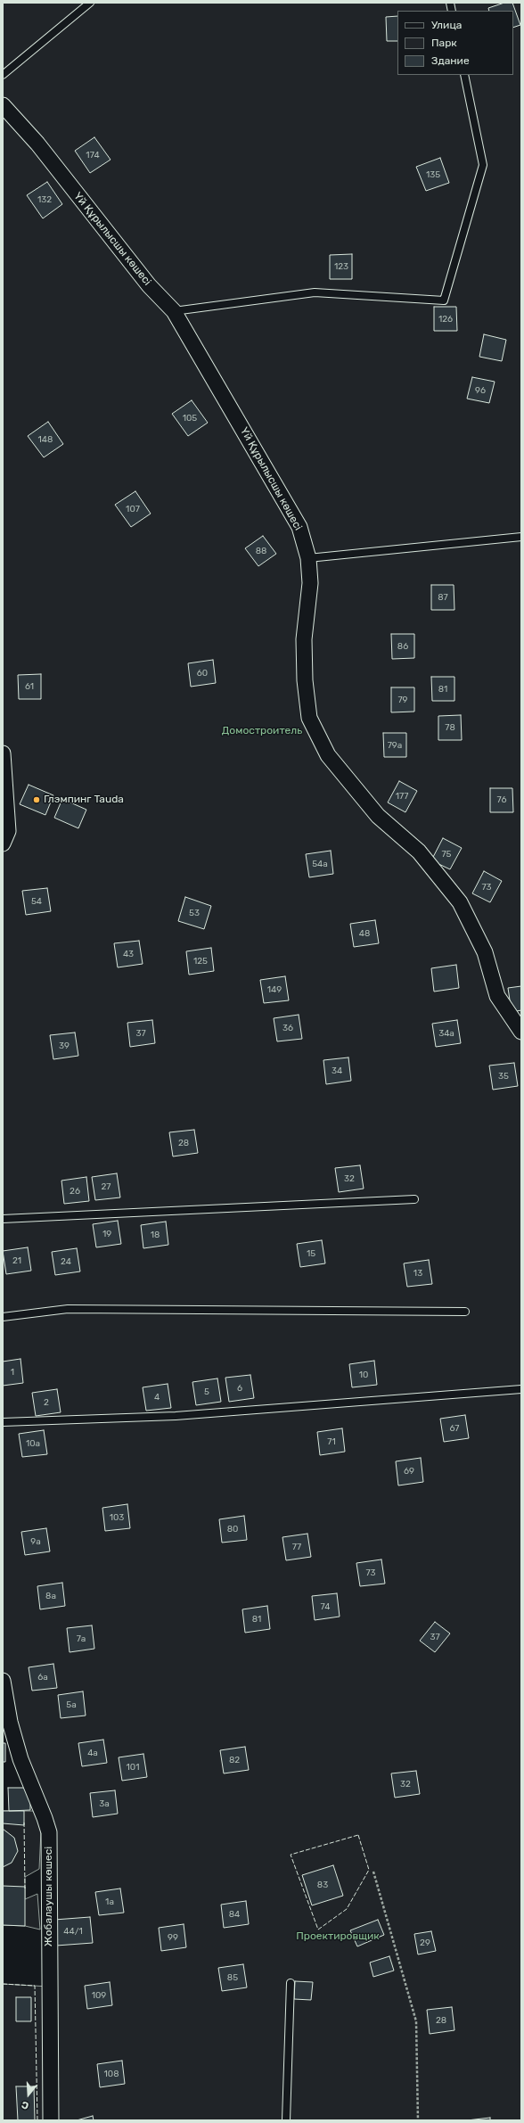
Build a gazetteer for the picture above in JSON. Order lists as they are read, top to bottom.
{
  "streets": {
    "street": ["Үй Құрылысшы көшесі", "Жобалаушы көшесі"]
  },
  "parks": ["Домостроитель", "Проектировщик"],
  "places": ["Глэмпинг Tauda"],
  "house_numbers": [
    "174",
    "135",
    "132",
    "123",
    "126",
    "96",
    "105",
    "148",
    "107",
    "88",
    "87",
    "86",
    "60",
    "61",
    "81",
    "79",
    "78",
    "79а",
    "177",
    "76",
    "75",
    "54а",
    "73",
    "54",
    "53",
    "48",
    "43",
    "125",
    "149",
    "36",
    "37",
    "34а",
    "39",
    "34",
    "35",
    "28",
    "32",
    "27",
    "26",
    "19",
    "18",
    "15",
    "21",
    "24",
    "13",
    "1",
    "10",
    "6",
    "5",
    "4",
    "2",
    "67",
    "71",
    "10а",
    "69",
    "103",
    "80",
    "9а",
    "77",
    "73",
    "8а",
    "74",
    "81",
    "37",
    "7а",
    "6а",
    "5а",
    "4а",
    "82",
    "101",
    "32",
    "3а",
    "83",
    "1а",
    "84",
    "44/1",
    "99",
    "29",
    "85",
    "109",
    "28",
    "108"
  ],
  "legend": ["Улица", "Парк", "Здание"],
  "north": "bottom"
}
